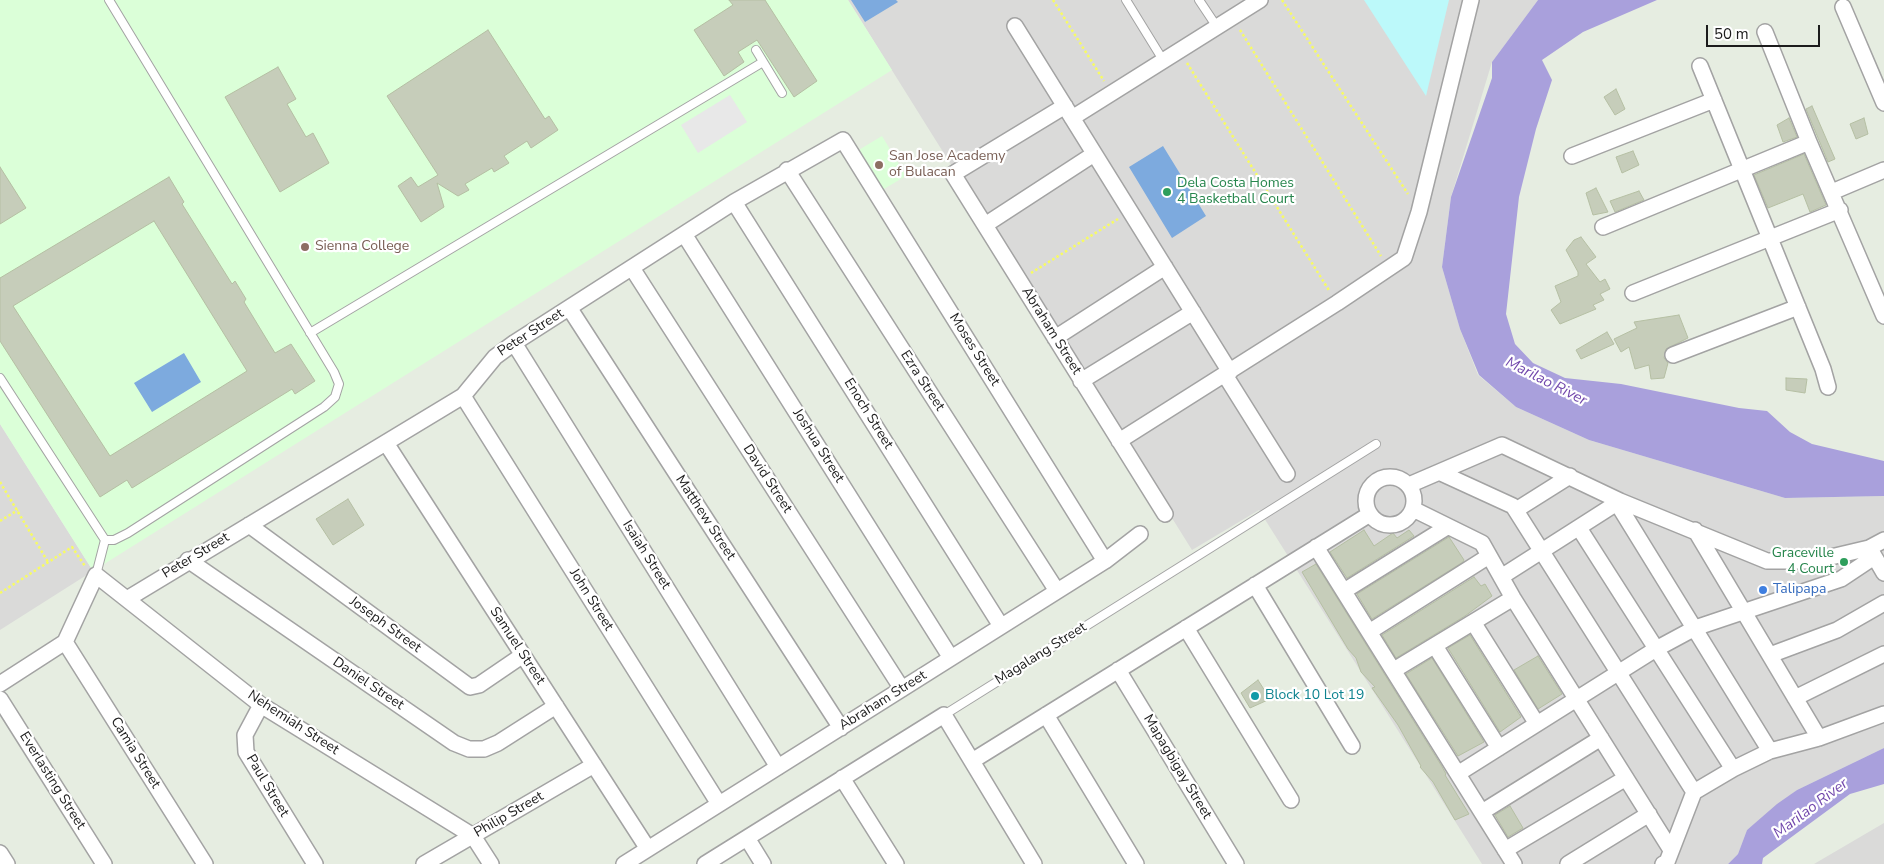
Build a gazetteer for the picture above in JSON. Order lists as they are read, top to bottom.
{
  "streets": {
    "street": [
      "Abraham Street",
      "Peter Street",
      "Moses Street",
      "Ezra Street",
      "Enoch Street",
      "Joshua Street",
      "David Street",
      "Matthew Street",
      "Isaiah Street",
      "John Street",
      "Joseph Street",
      "Samuel Street",
      "Magalang Street",
      "Daniel Street",
      "Nehemiah Street",
      "Camia Street",
      "Mapagbigay Street",
      "Everlasting Street",
      "Paul Street",
      "Philip Street"
    ]
  },
  "crossings": [
    ["Abraham Street", "Moses Street"],
    ["Abraham Street", "Ezra Street"],
    ["Abraham Street", "Enoch Street"],
    ["Abraham Street", "Joshua Street"],
    ["Abraham Street", "David Street"],
    ["Abraham Street", "Matthew Street"],
    ["Abraham Street", "Isaiah Street"],
    ["Abraham Street", "John Street"],
    ["Abraham Street", "Samuel Street"],
    ["Peter Street", "Moses Street"],
    ["Peter Street", "Ezra Street"],
    ["Peter Street", "Enoch Street"],
    ["Peter Street", "Joshua Street"],
    ["Peter Street", "David Street"],
    ["Peter Street", "Matthew Street"],
    ["Peter Street", "Isaiah Street"],
    ["Peter Street", "John Street"],
    ["Peter Street", "Joseph Street"],
    ["Peter Street", "Samuel Street"],
    ["Peter Street", "Daniel Street"],
    ["Peter Street", "Nehemiah Street"],
    ["Joseph Street", "Samuel Street"],
    ["Samuel Street", "Daniel Street"],
    ["Samuel Street", "Philip Street"],
    ["Nehemiah Street", "Paul Street"],
    ["Nehemiah Street", "Philip Street"]
  ],
  "water": ["Marilao River"],
  "places": [
    "San Jose Academy of Bulacan",
    "Dela Costa Homes 4 Basketball Court",
    "Sienna College",
    "Graceville 4 Court",
    "Talipapa",
    "Block 10 Lot 19"
  ],
  "scale_bar": "50 m"
}
